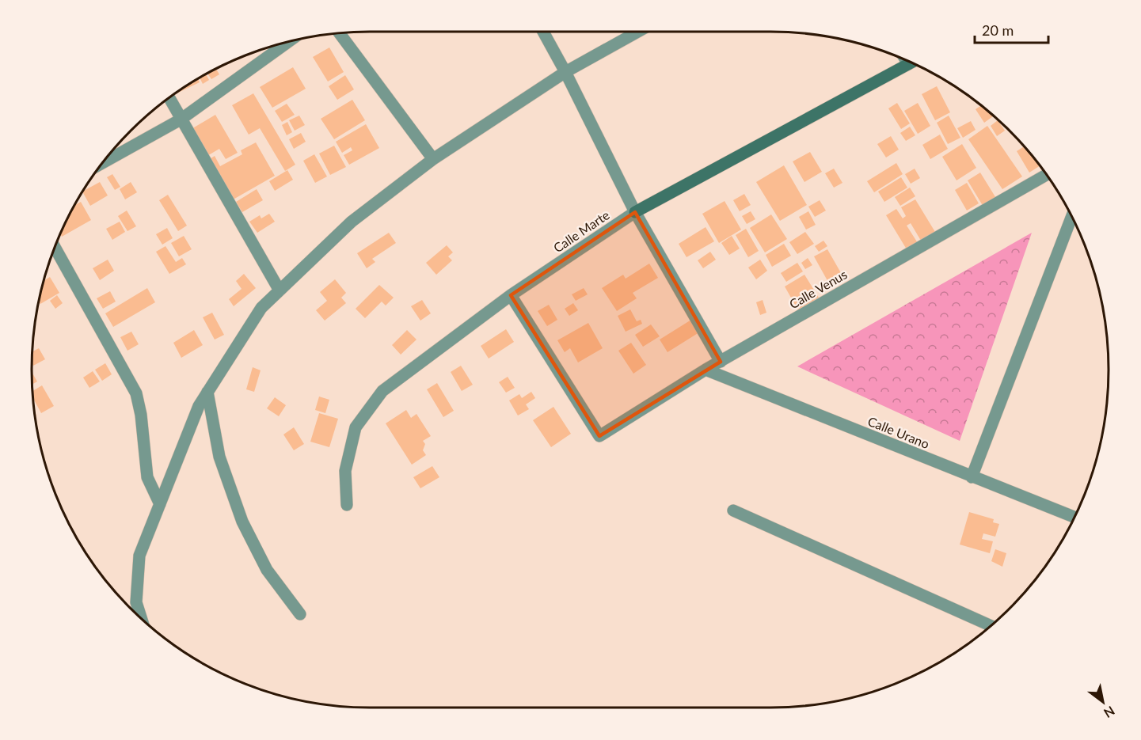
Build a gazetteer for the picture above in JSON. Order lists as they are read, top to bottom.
{
  "streets": {
    "street": ["Calle Marte", "Calle Venus", "Calle Urano"]
  },
  "crossings": [
    ["Calle Marte", "Calle Venus"],
    ["Calle Venus", "Calle Urano"]
  ],
  "scale_bar": "20 m",
  "north": "bottom right"
}
